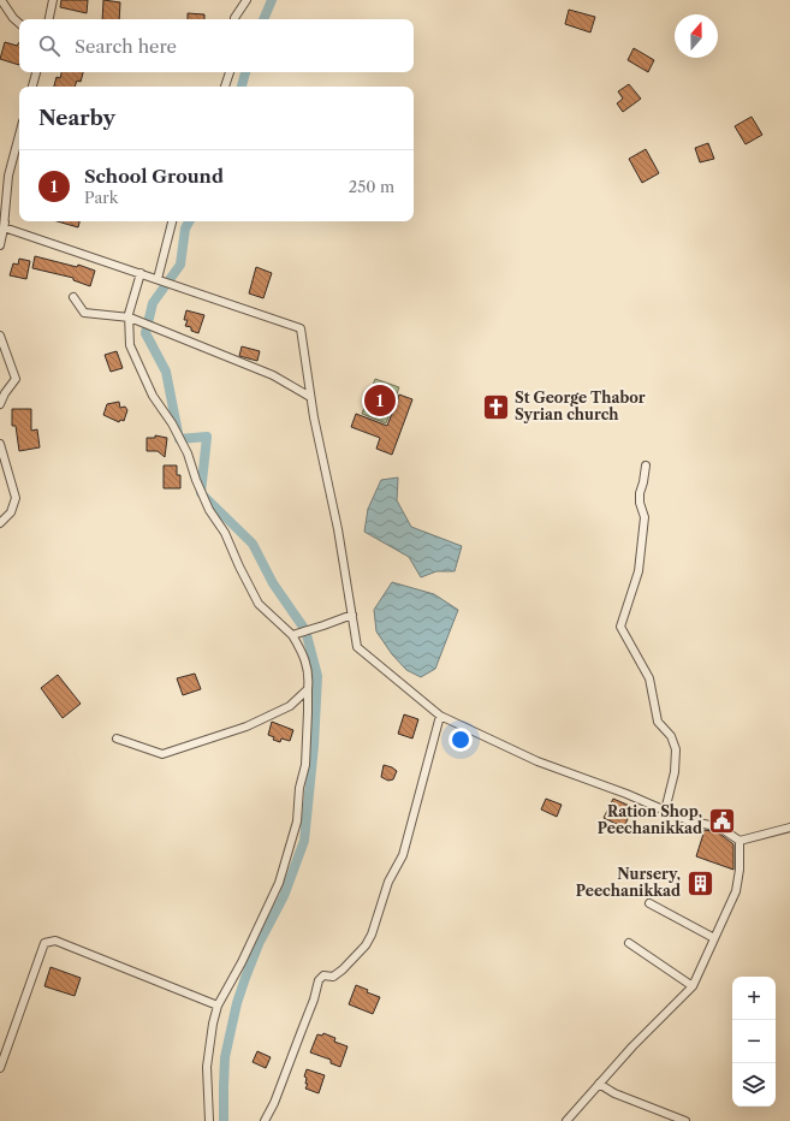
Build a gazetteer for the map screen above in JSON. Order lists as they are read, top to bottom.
{
  "places": {
    "church": ["St George Thabor Syrian church"],
    "public building": ["Ration Shop, Peechanikkad"],
    "building": ["Nursery, Peechanikkad"]
  },
  "north": "top",
  "page": {
    "search": "Search here",
    "heading": "Nearby",
    "list": [
      {
        "mark": "1",
        "name": "School Ground",
        "note": "Park",
        "value": "250 m"
      }
    ],
    "pins": "1",
    "map_buttons": ["+", "−"]
  }
}
